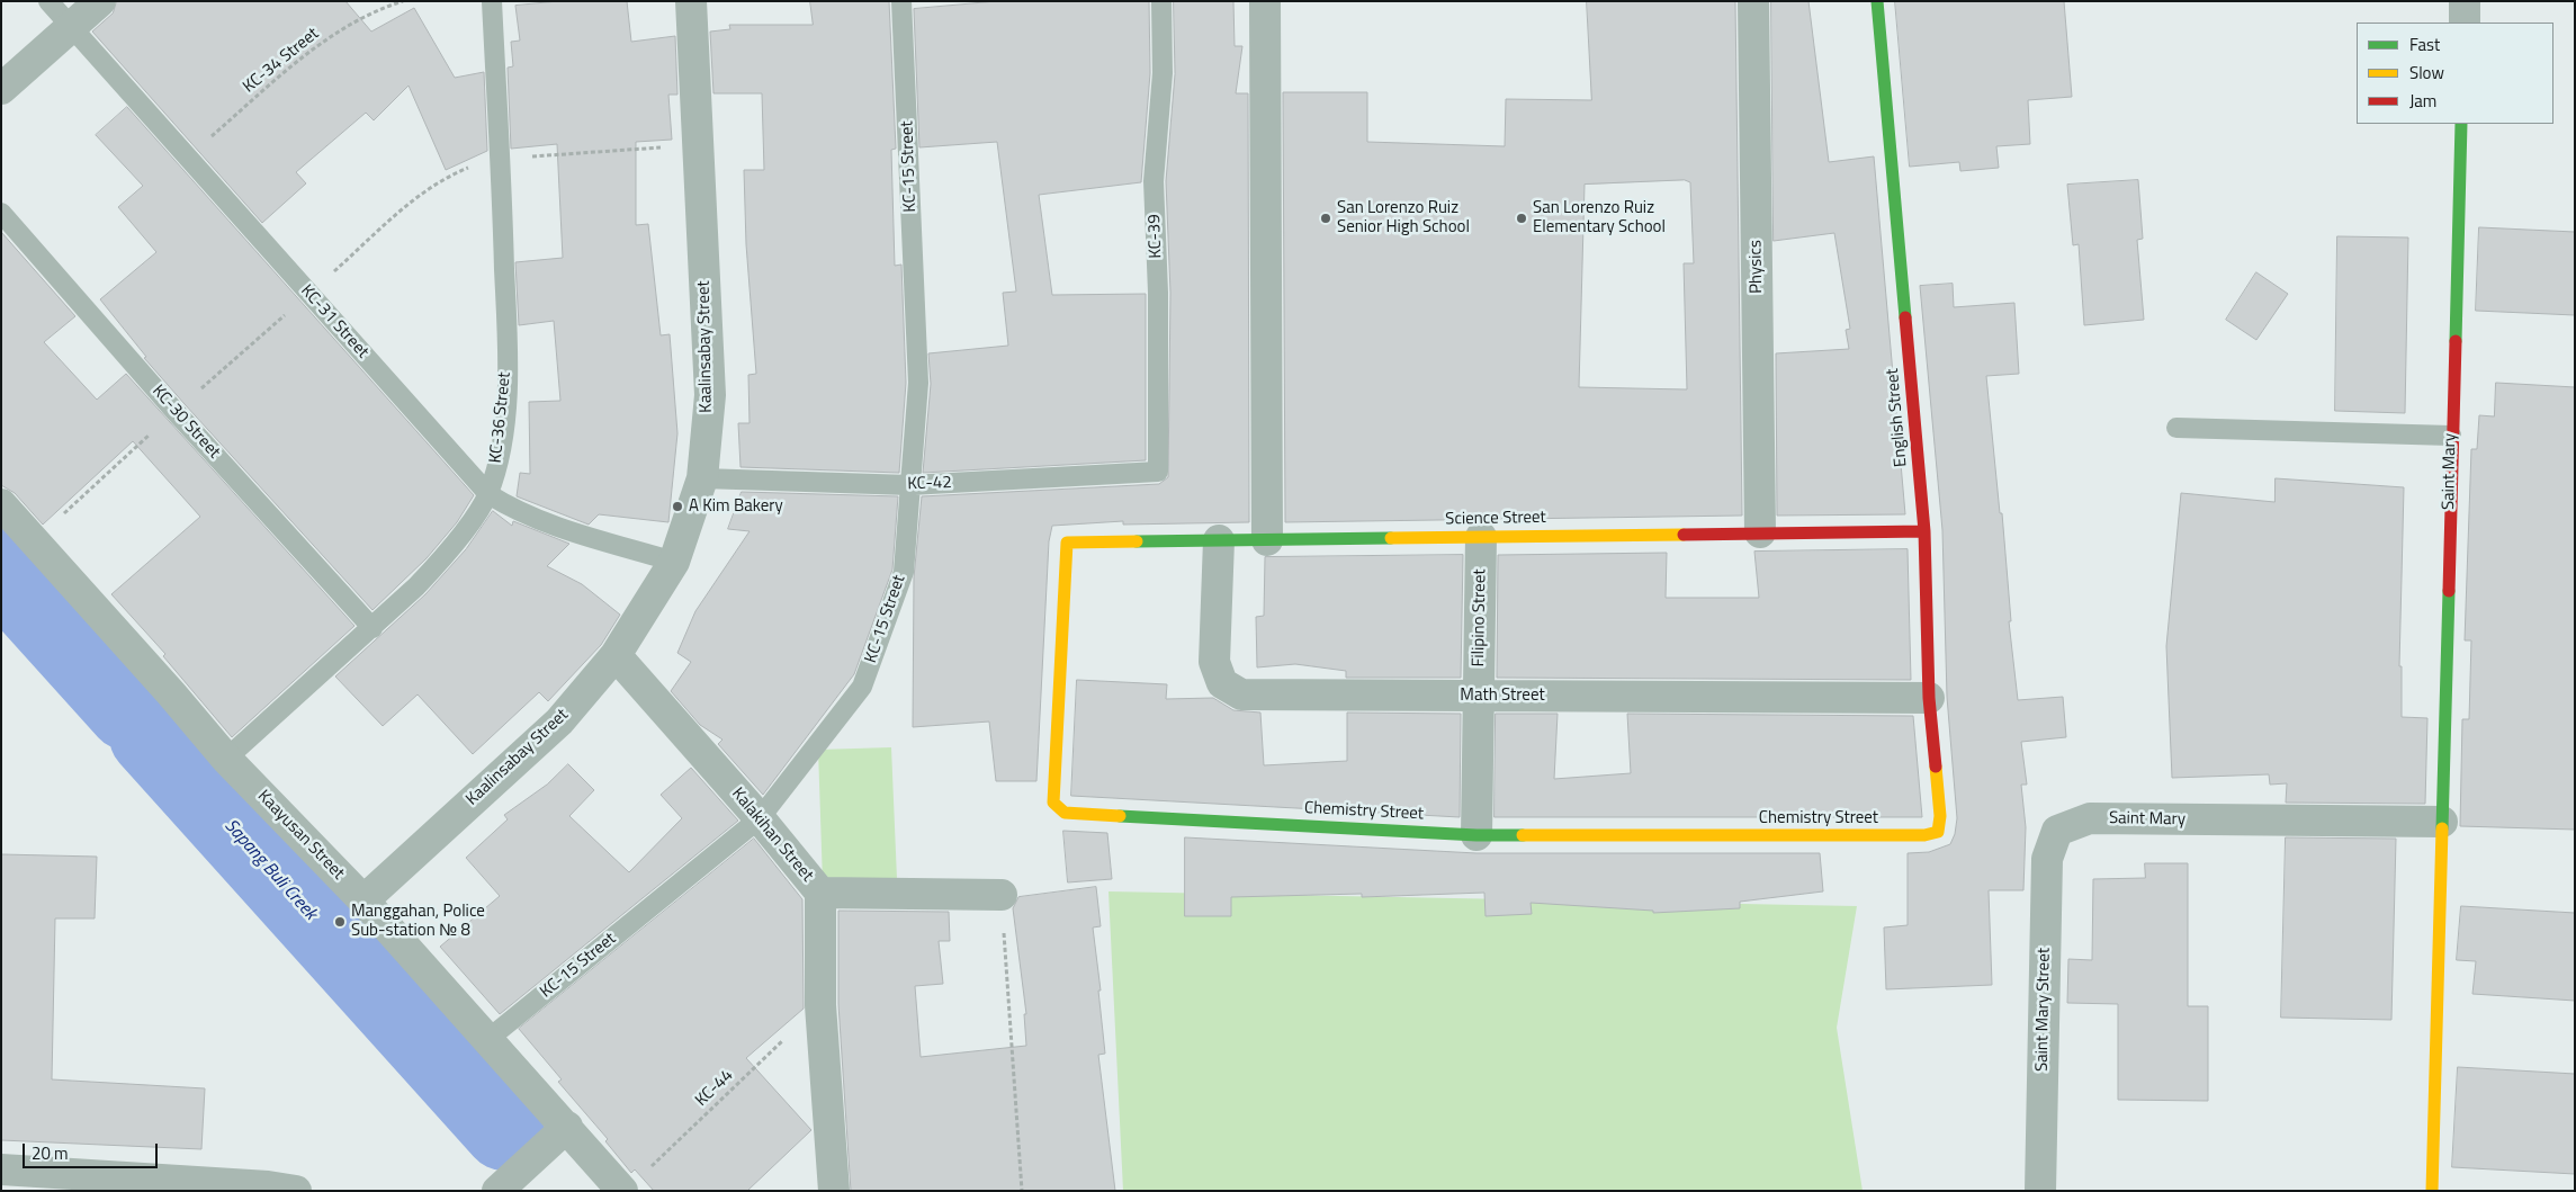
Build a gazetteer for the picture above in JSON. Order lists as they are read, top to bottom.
{
  "streets": {
    "street": [
      "Physics",
      "Kaalinsabay Street",
      "English Street",
      "Saint Mary",
      "Science Street",
      "Filipino Street",
      "Math Street",
      "Chemistry Street",
      "Kaayusan Street",
      "Kalakihan Street",
      "Saint Mary Street"
    ],
    "lane": [
      "KC-15 Street",
      "KC-39",
      "KC-31 Street",
      "KC-36 Street",
      "KC-30 Street",
      "KC-42"
    ],
    "path": ["KC-34 Street", "KC-44"]
  },
  "crossings": [
    ["KC-34 Street", "KC-31 Street"],
    ["KC-15 Street", "KC-42"],
    ["KC-15 Street", "Kaayusan Street"],
    ["KC-15 Street", "Kalakihan Street"],
    ["KC-39", "KC-42"],
    ["Physics", "Science Street"],
    ["KC-31 Street", "Kaalinsabay Street"],
    ["KC-31 Street", "KC-36 Street"],
    ["Kaalinsabay Street", "KC-42"],
    ["Kaalinsabay Street", "Kaayusan Street"],
    ["Kaalinsabay Street", "Kalakihan Street"],
    ["KC-36 Street", "KC-30 Street"],
    ["KC-36 Street", "Kaayusan Street"],
    ["English Street", "Science Street"],
    ["English Street", "Math Street"],
    ["English Street", "Chemistry Street"],
    ["Saint Mary", "Saint Mary Street"],
    ["Science Street", "Filipino Street"],
    ["Science Street", "Math Street"],
    ["Science Street", "Chemistry Street"],
    ["Filipino Street", "Math Street"],
    ["Filipino Street", "Chemistry Street"],
    ["Kalakihan Street", "KC-44"]
  ],
  "water": ["Sapang Buli Creek"],
  "places": [
    "San Lorenzo Ruiz Senior High School",
    "San Lorenzo Ruiz Elementary School",
    "A Kim Bakery",
    "Manggahan, Police Sub-station № 8"
  ],
  "legend": ["Fast", "Slow", "Jam"],
  "scale_bar": "20 m"
}
